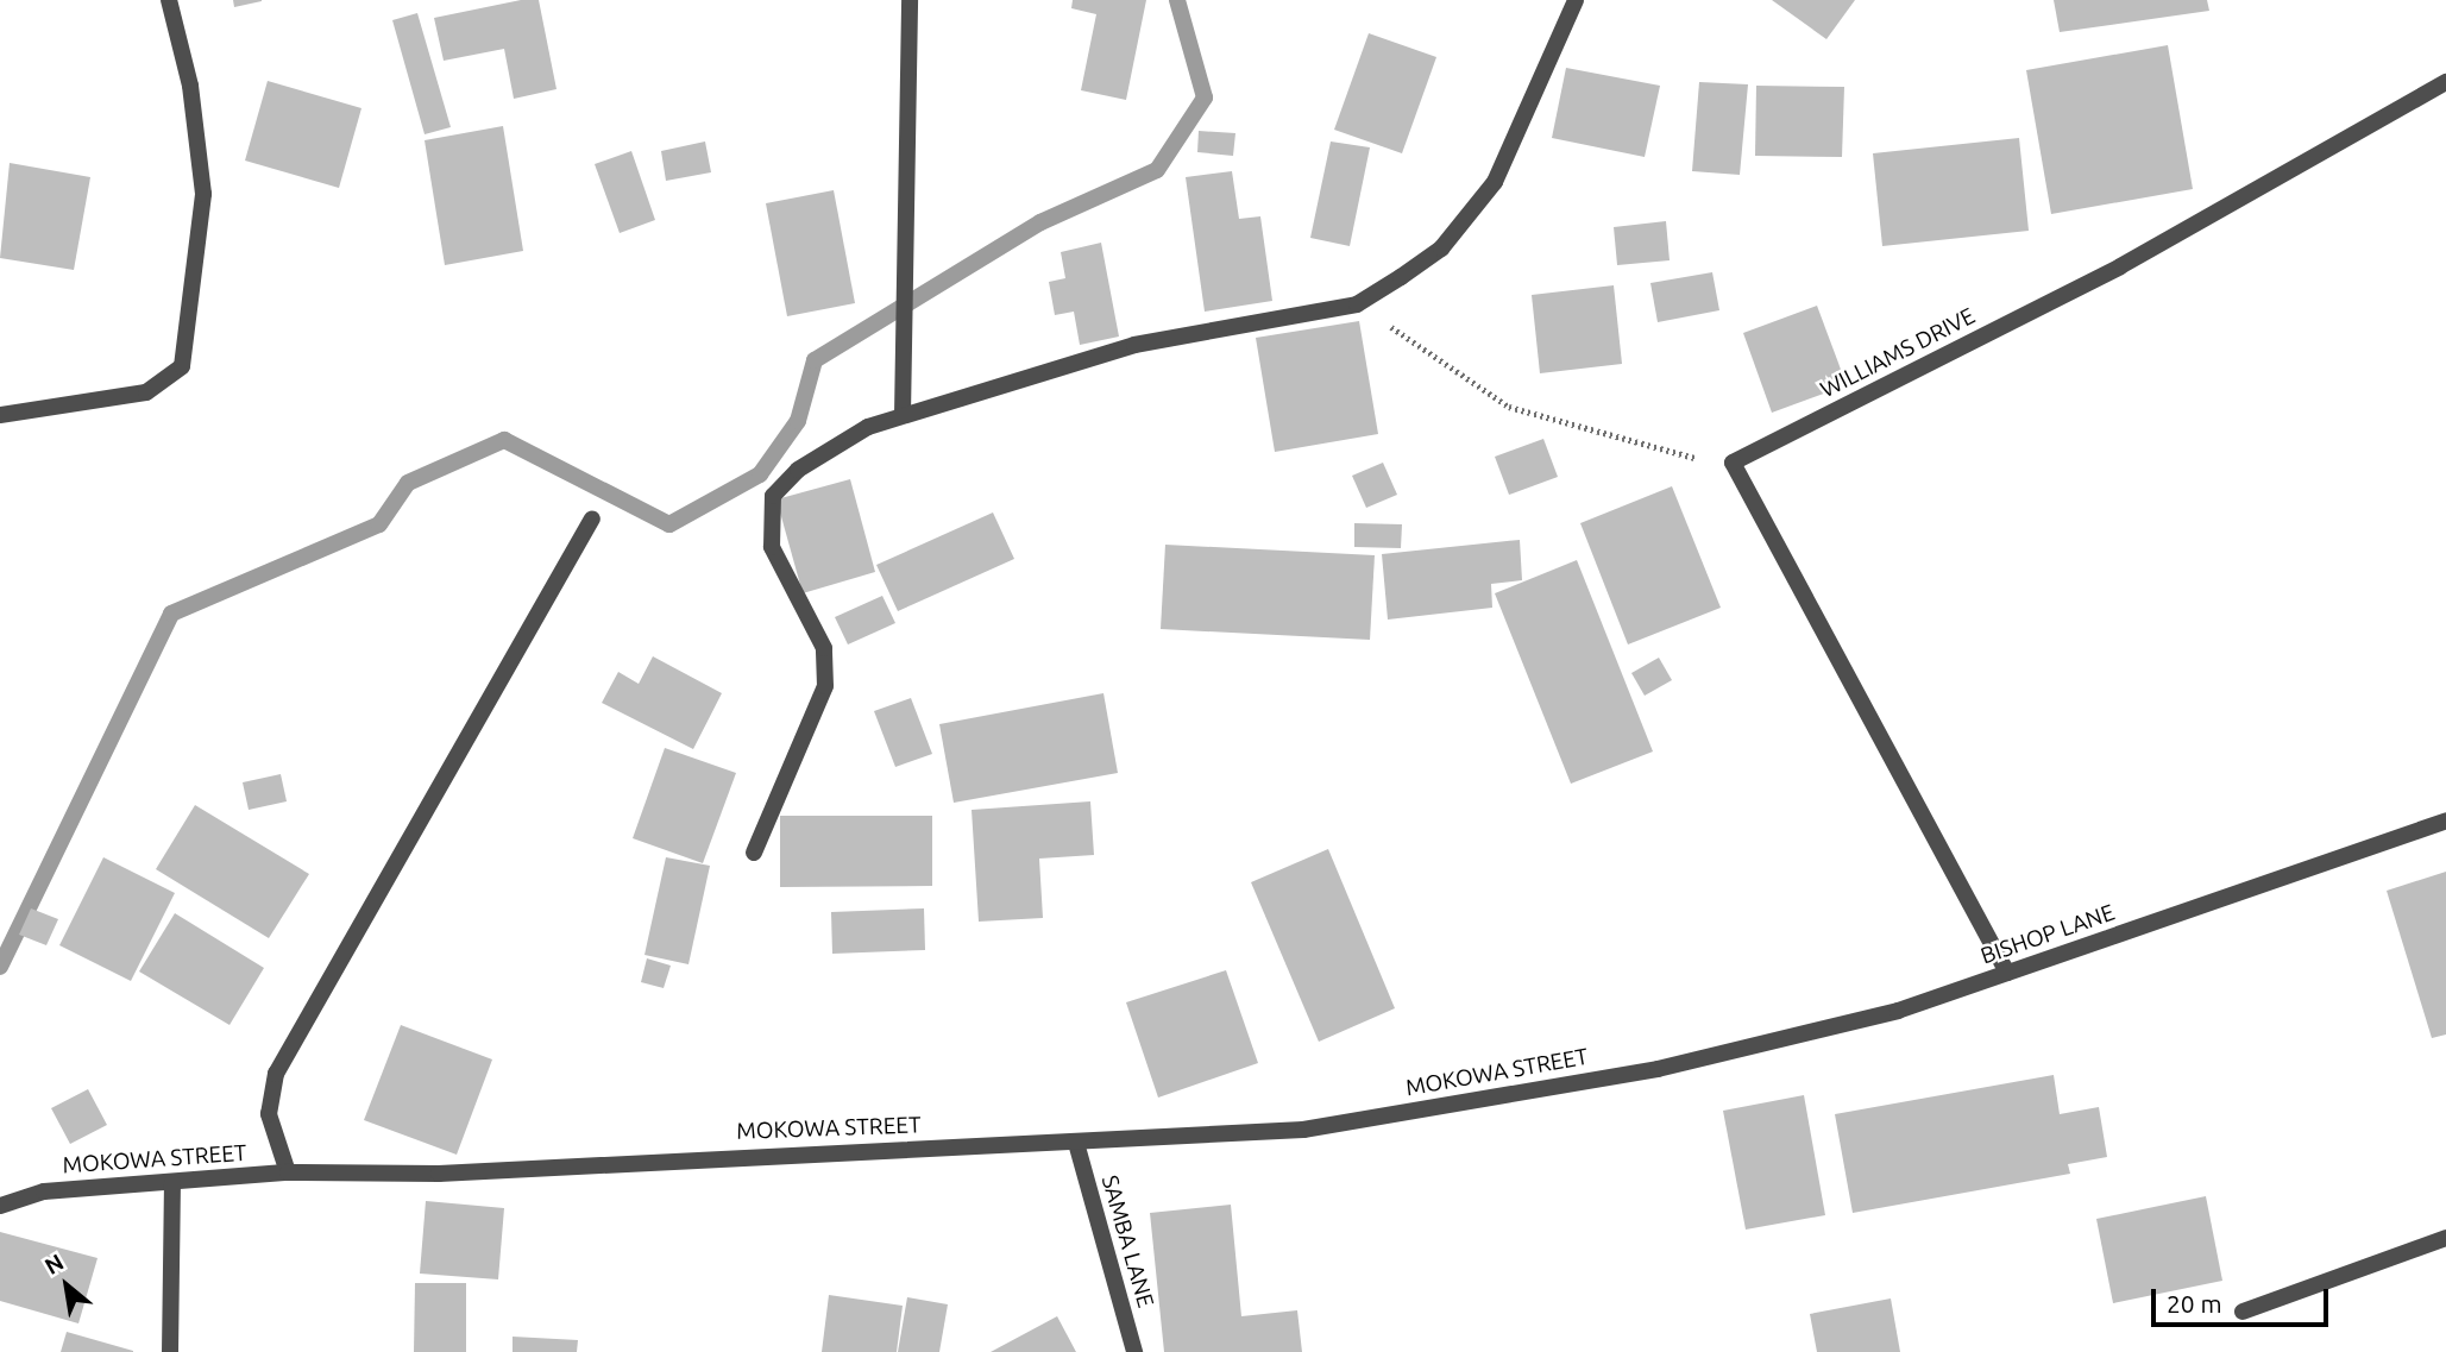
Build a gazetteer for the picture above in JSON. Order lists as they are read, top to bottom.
{
  "streets": {
    "street": [
      "WILLIAMS DRIVE",
      "BISHOP LANE",
      "MOKOWA STREET",
      "SAMBA LANE"
    ]
  },
  "crossings": [
    ["BISHOP LANE", "MOKOWA STREET"],
    ["MOKOWA STREET", "SAMBA LANE"]
  ],
  "scale_bar": "20 m",
  "north": "top left"
}
